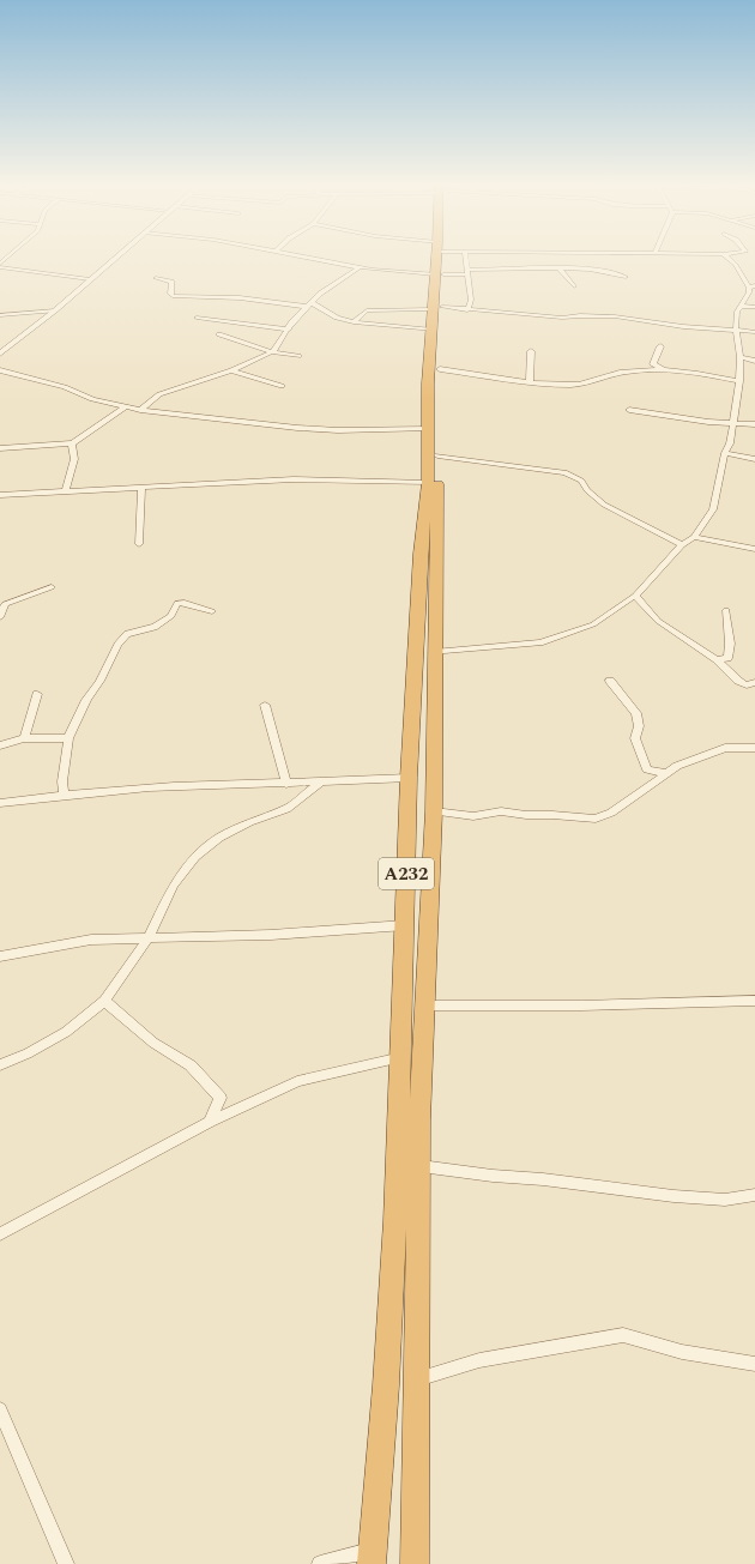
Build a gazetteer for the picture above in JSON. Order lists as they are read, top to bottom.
{
  "streets": {
    "highway": ["A232"]
  }
}
